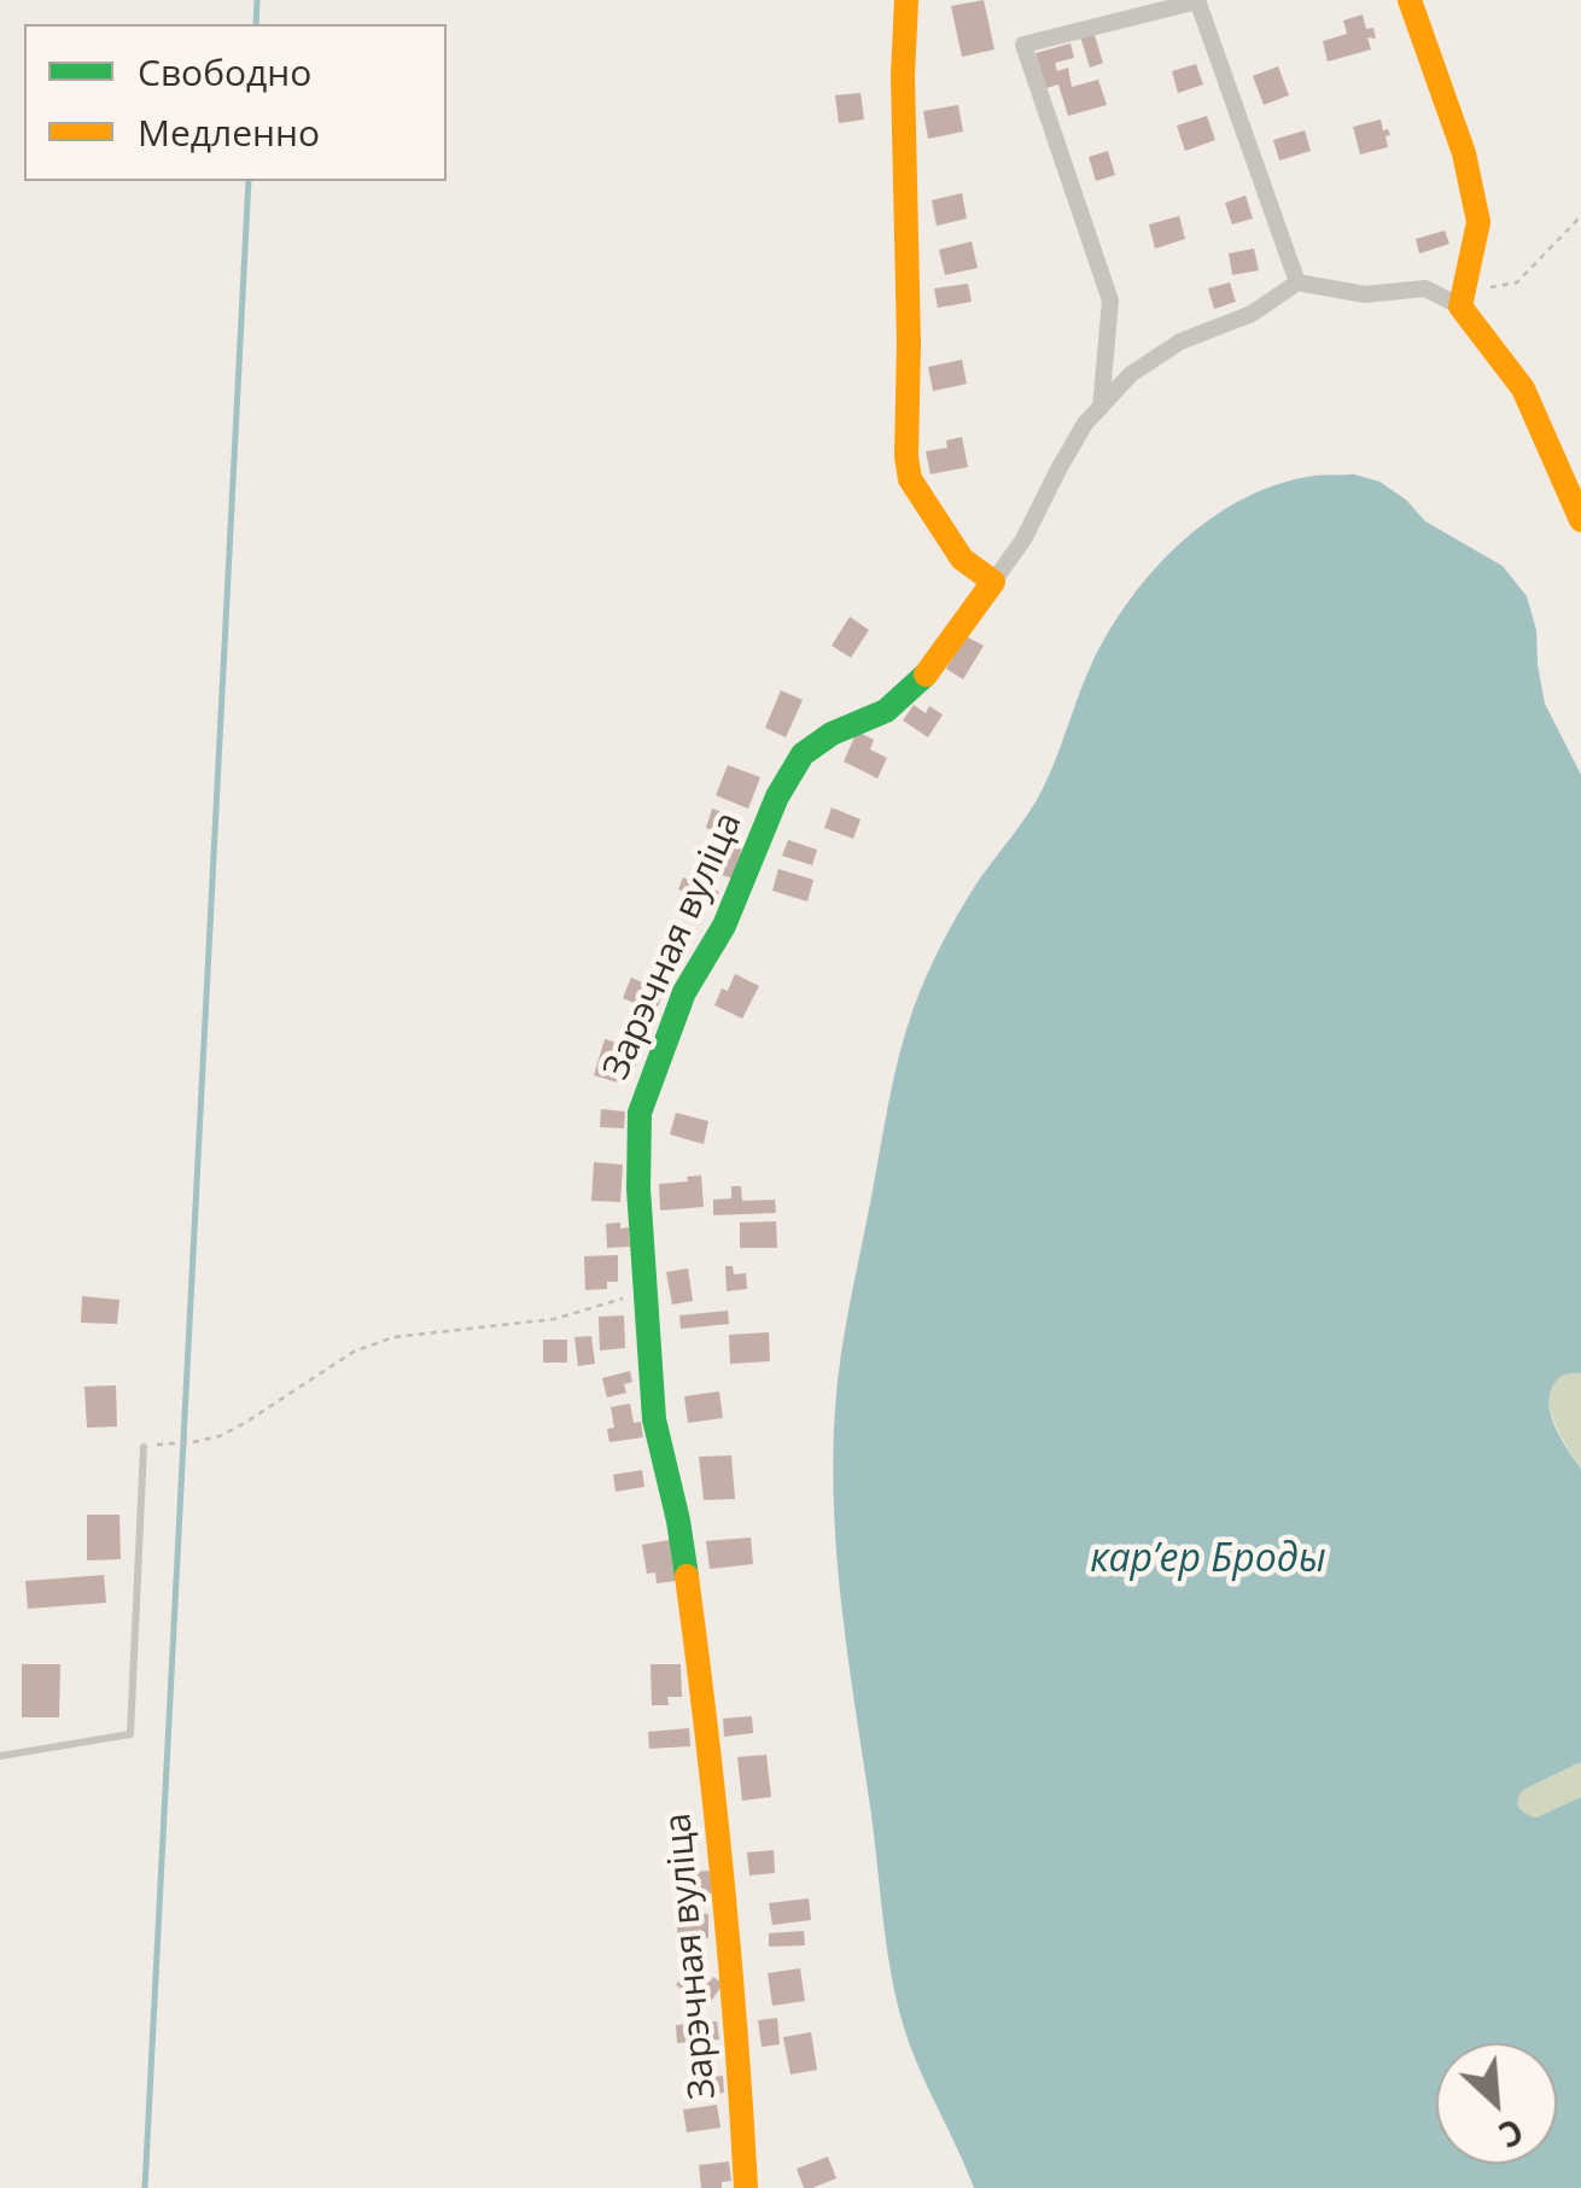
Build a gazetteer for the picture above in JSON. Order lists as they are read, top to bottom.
{
  "streets": {
    "street": ["Зарэчная вуліца"]
  },
  "water": ["карʼер Броды"],
  "legend": ["Свободно", "Медленно"],
  "north": "bottom right"
}
